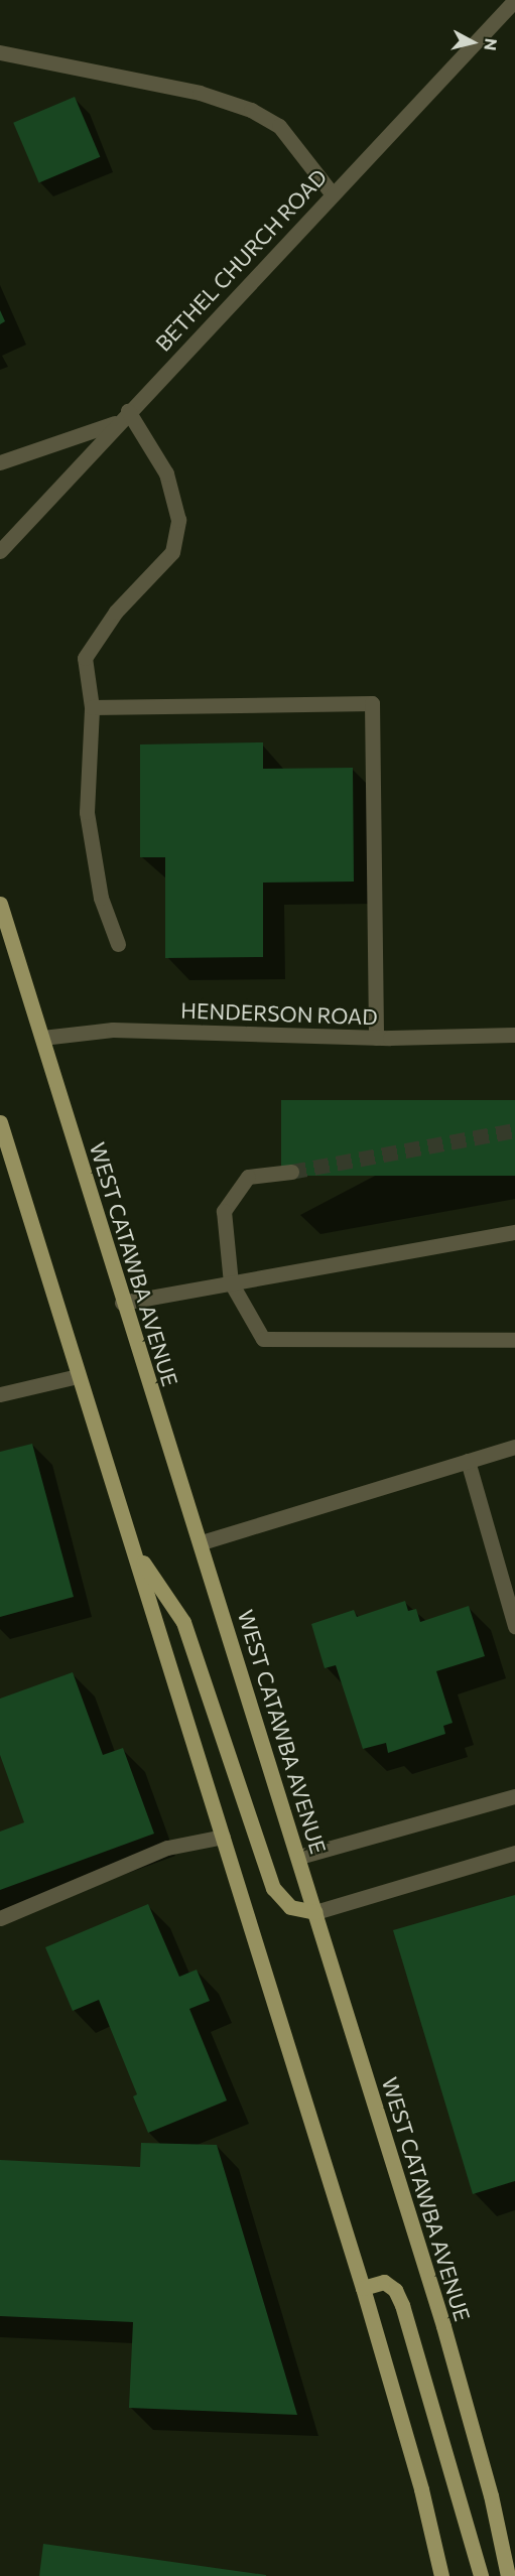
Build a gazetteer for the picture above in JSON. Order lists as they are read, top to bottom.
{
  "streets": {
    "main road": ["WEST CATAWBA AVENUE"],
    "street": ["BETHEL CHURCH ROAD", "HENDERSON ROAD"]
  },
  "crossings": [
    ["HENDERSON ROAD", "WEST CATAWBA AVENUE"]
  ],
  "north": "right"
}
